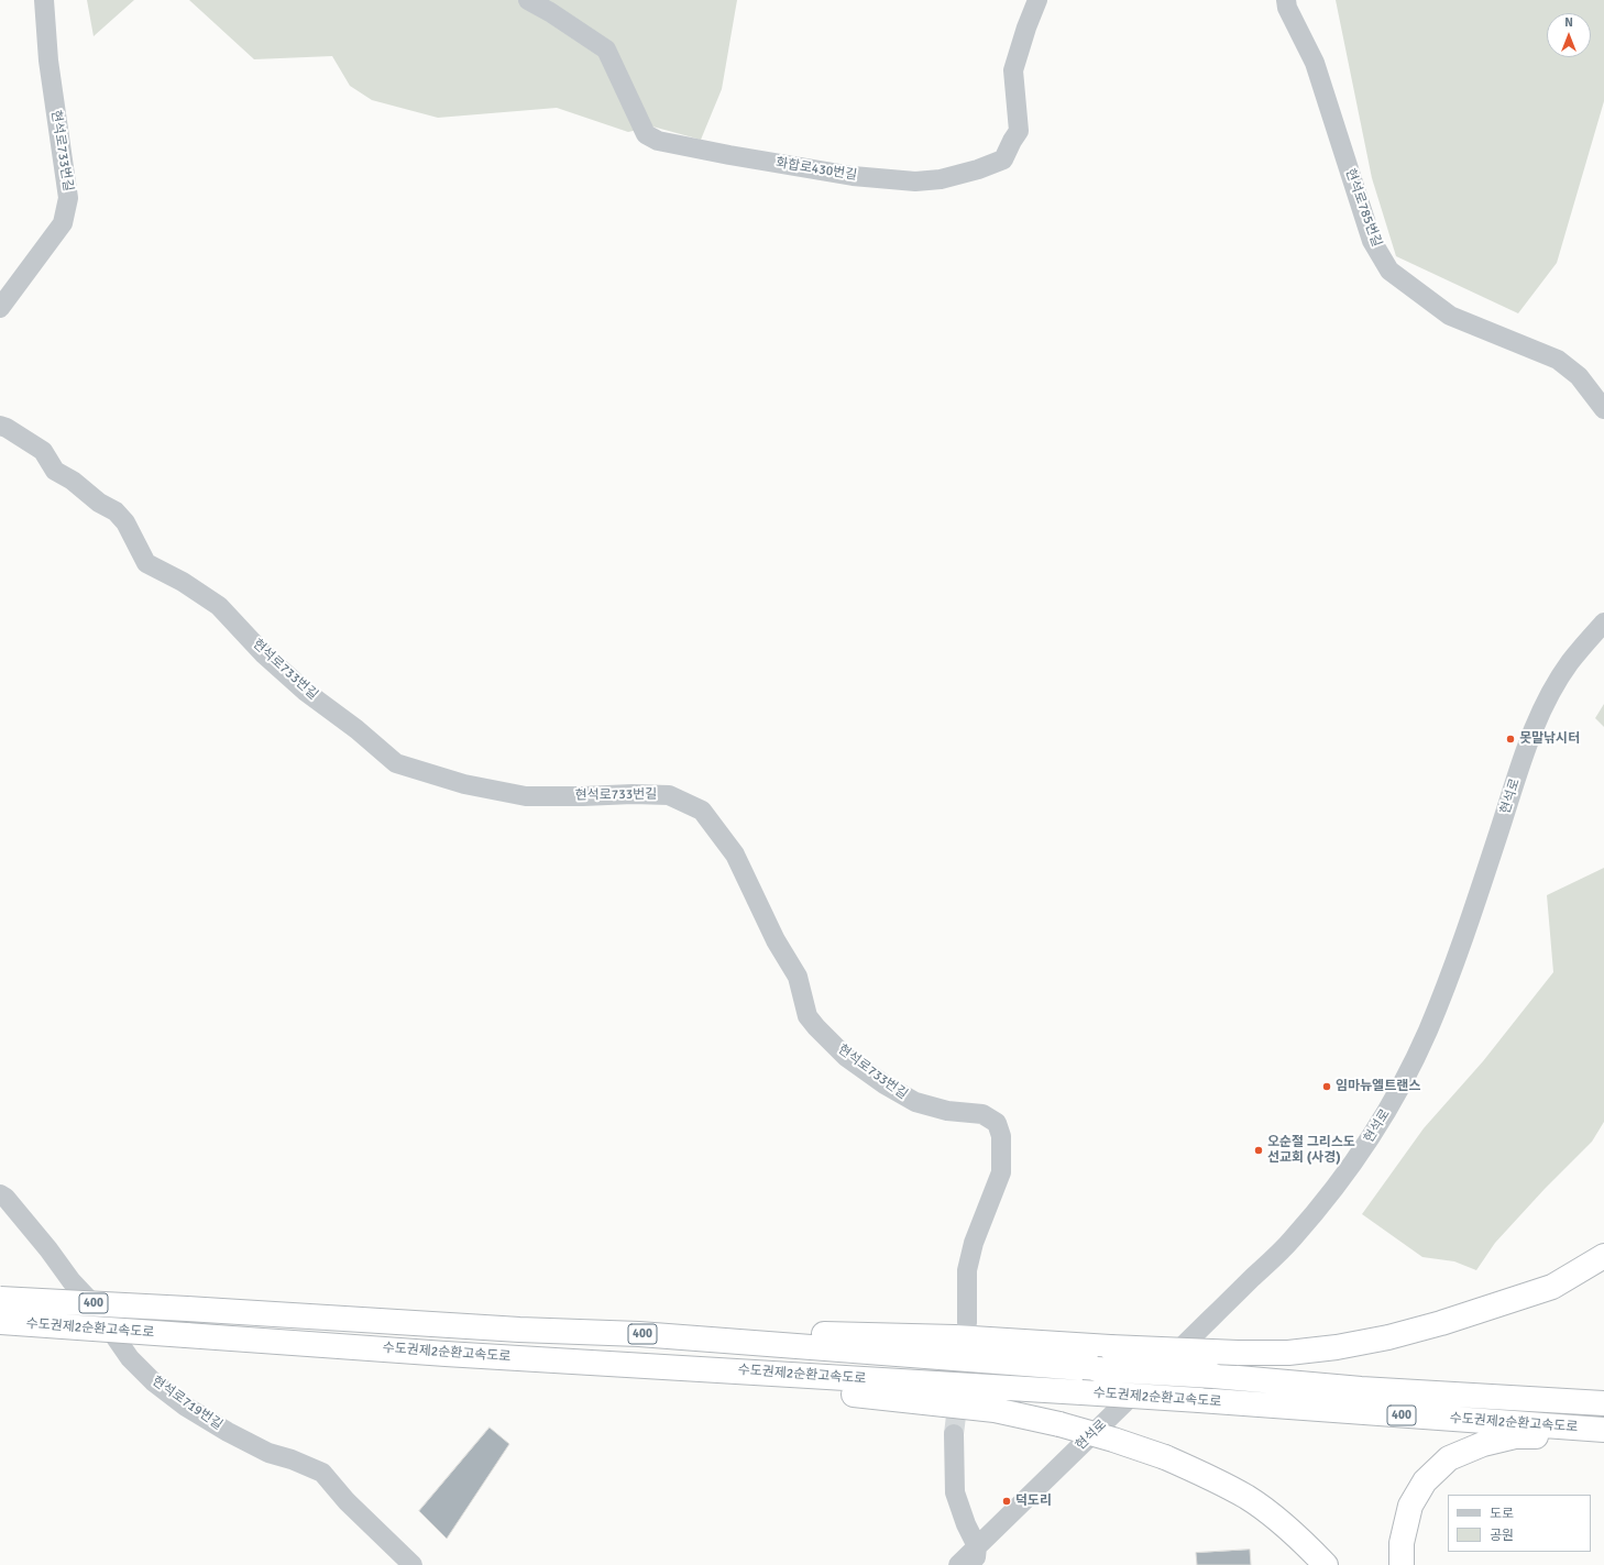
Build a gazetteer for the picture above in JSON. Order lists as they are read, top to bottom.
{
  "streets": {
    "highway": ["400", "수도권제2순환고속도로"],
    "street": [
      "현석로733번길",
      "화합로430번길",
      "현석로785번길",
      "현석로",
      "현석로719번길"
    ]
  },
  "places": [
    "못말낚시터",
    "임마뉴엘트랜스",
    "오순절 그리스도 선교회 (사경)",
    "덕도리"
  ],
  "legend": ["도로", "공원"],
  "north": "top"
}
